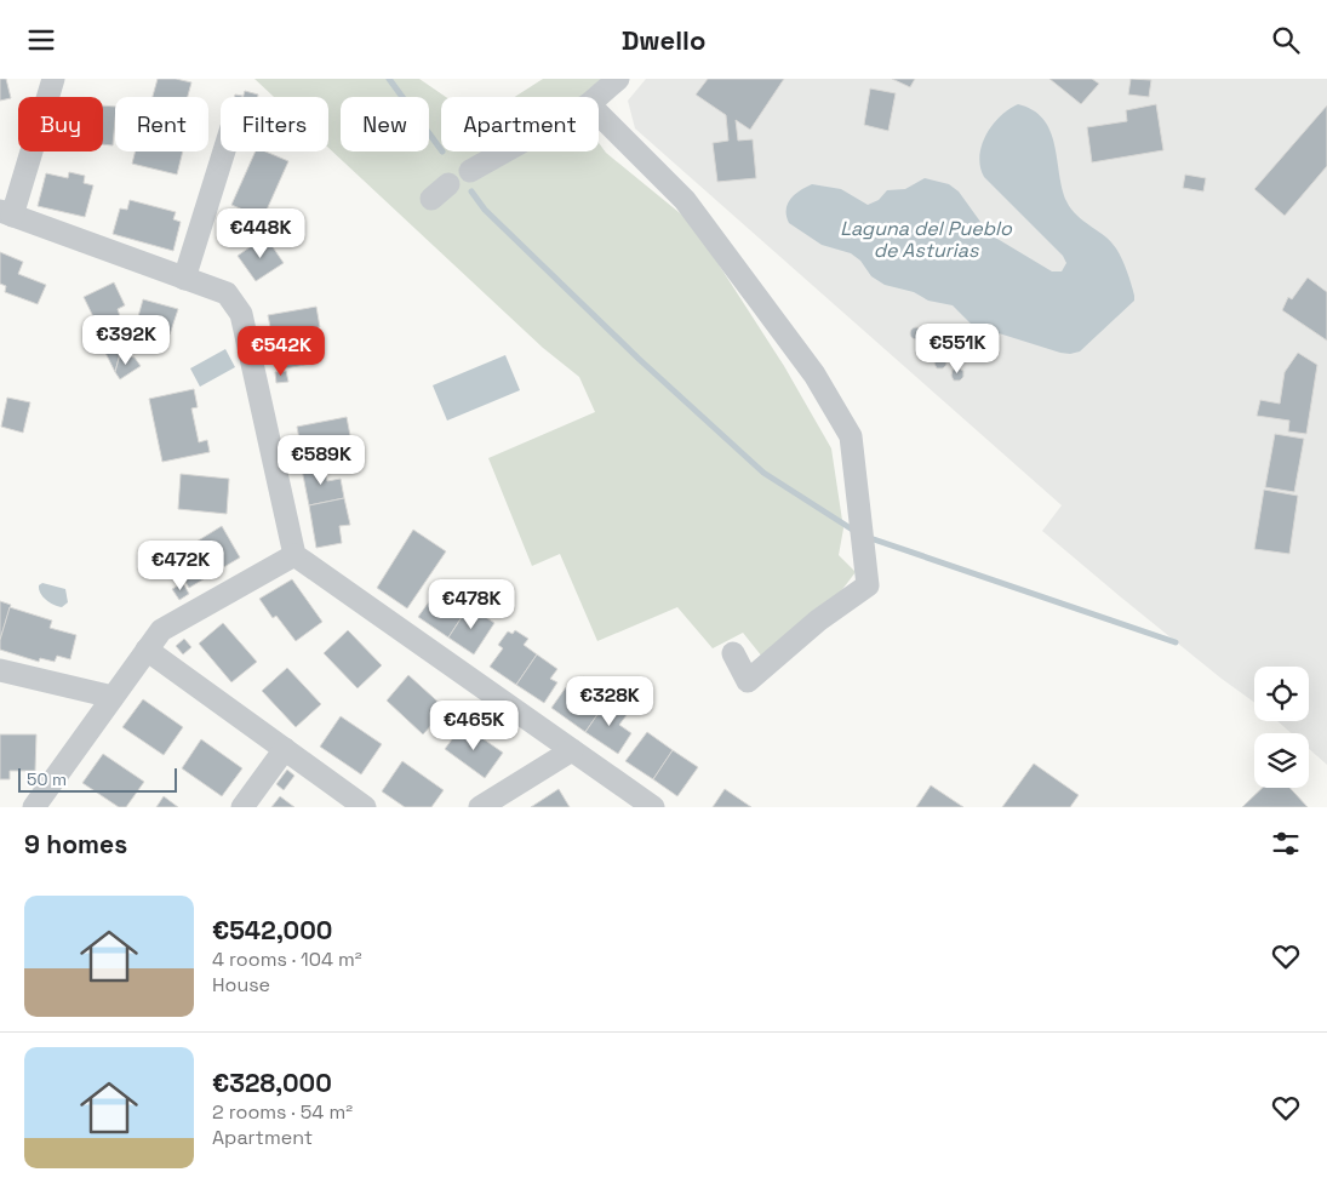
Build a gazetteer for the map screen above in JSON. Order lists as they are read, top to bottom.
{
  "water": ["Laguna del Pueblo de Asturias"],
  "scale_bar": "50 m",
  "page": {
    "header": "Dwello",
    "chip": [
      "Buy",
      "Rent",
      "Filters",
      "New",
      "Apartment"
    ],
    "price": [
      "€448K",
      "€392K",
      "€551K",
      "€542K",
      "€589K",
      "€472K",
      "€478K",
      "€328K",
      "€465K"
    ],
    "scale": "50 m",
    "heading": "9 homes",
    "list": [
      {
        "name": "€542,000",
        "note": "4 rooms · 104 m² · House"
      },
      {
        "name": "€328,000",
        "note": "2 rooms · 54 m² · Apartment"
      }
    ]
  }
}
